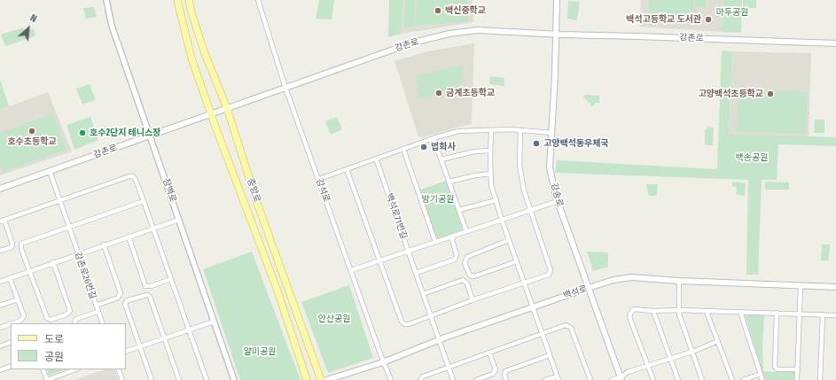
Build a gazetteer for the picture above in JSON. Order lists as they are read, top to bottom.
{
  "streets": {
    "main road": [
      "강촌로",
      "중앙로",
      "강송로",
      "백석로"
    ],
    "street": [
      "장백로",
      "강석로",
      "백석로71번길",
      "강촌로26번길"
    ]
  },
  "crossings": [
    ["강촌로", "장백로"],
    ["강촌로", "중앙로"],
    ["강촌로", "강석로"],
    ["강촌로", "강송로"],
    ["강촌로", "강촌로26번길"],
    ["강석로", "백석로"],
    ["강송로", "백석로"],
    ["백석로71번길", "백석로"]
  ],
  "parks": [
    "마두공원",
    "백송공원",
    "방기공원",
    "안산공원",
    "얄미공원"
  ],
  "places": [
    "백신중학교",
    "백석고등학교 도서관",
    "금계초등학교",
    "고양백석초등학교",
    "호수초등학교",
    "호수2단지 테니스장",
    "고양백석동우체국",
    "법화사"
  ],
  "legend": ["도로", "공원"],
  "north": "top right"
}
